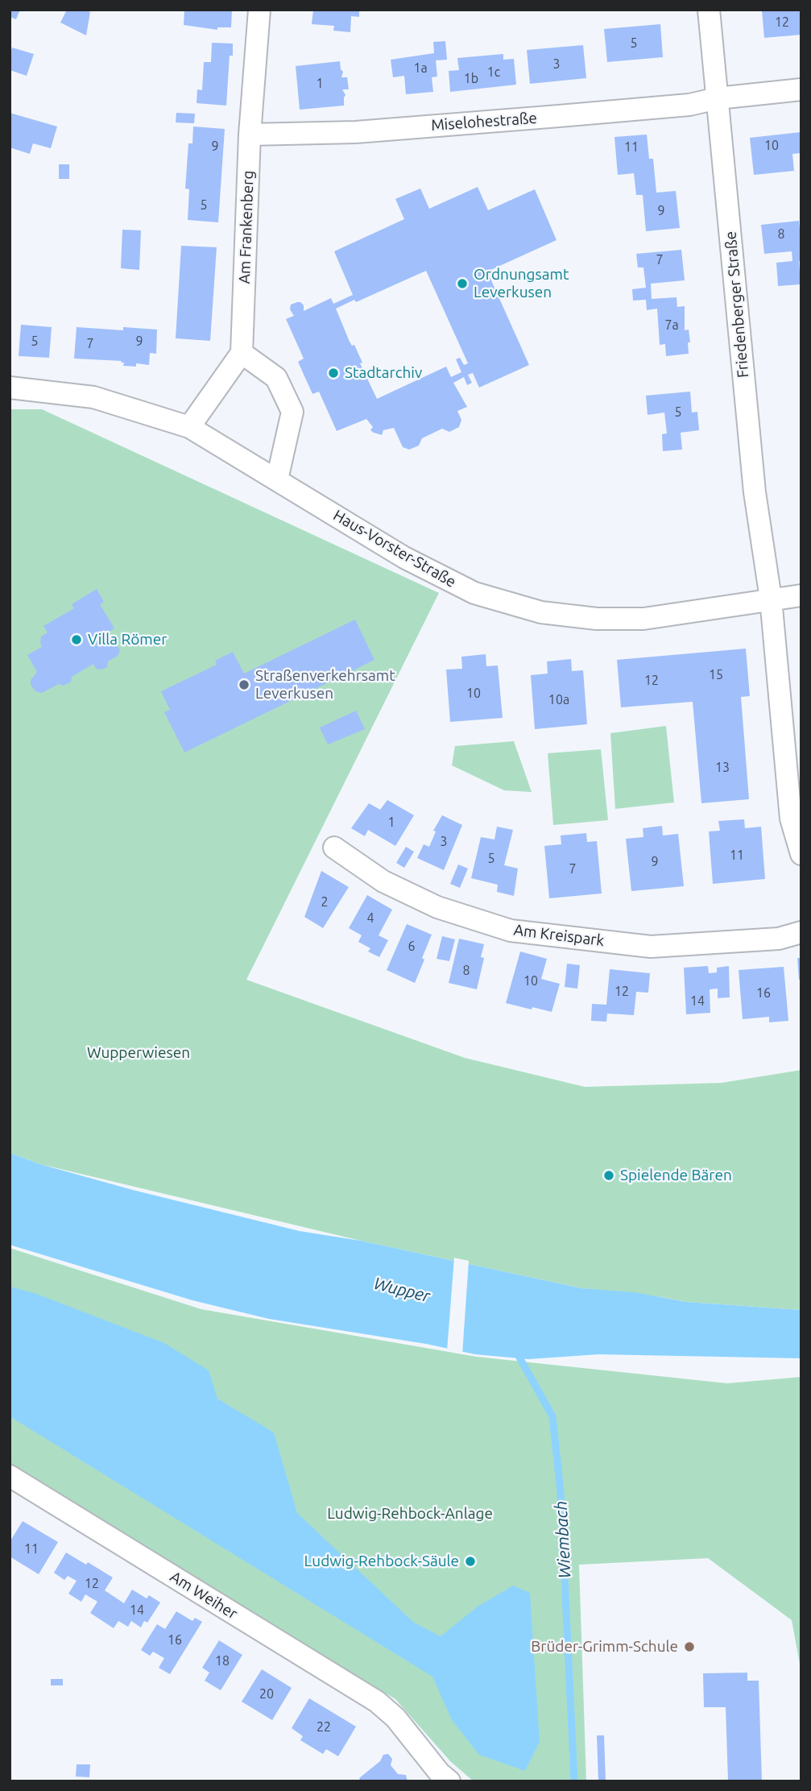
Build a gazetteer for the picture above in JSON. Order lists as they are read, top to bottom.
{
  "streets": {
    "street": [
      "Miselohestraße",
      "Am Frankenberg",
      "Friedenberger Straße",
      "Haus-Vorster-Straße",
      "Am Kreispark",
      "Am Weiher"
    ]
  },
  "crossings": [
    ["Miselohestraße", "Am Frankenberg"],
    ["Miselohestraße", "Friedenberger Straße"],
    ["Friedenberger Straße", "Haus-Vorster-Straße"]
  ],
  "water": ["Wupper", "Wiembach"],
  "parks": ["Wupperwiesen", "Ludwig-Rehbock-Anlage"],
  "places": [
    "Ordnungsamt Leverkusen",
    "Stadtarchiv",
    "Villa Römer",
    "Straßenverkehrsamt Leverkusen",
    "Spielende Bären",
    "Ludwig-Rehbock-Säule",
    "Brüder-Grimm-Schule"
  ],
  "house_numbers": [
    "12",
    "5",
    "3",
    "1a",
    "1c",
    "1b",
    "1",
    "10",
    "9",
    "11",
    "5",
    "9",
    "8",
    "7",
    "7a",
    "5",
    "9",
    "7",
    "5",
    "15",
    "12",
    "10",
    "10a",
    "13",
    "1",
    "3",
    "11",
    "5",
    "9",
    "7",
    "2",
    "4",
    "6",
    "8",
    "10",
    "12",
    "16",
    "14",
    "11",
    "12",
    "14",
    "16",
    "18",
    "20",
    "22"
  ]
}
